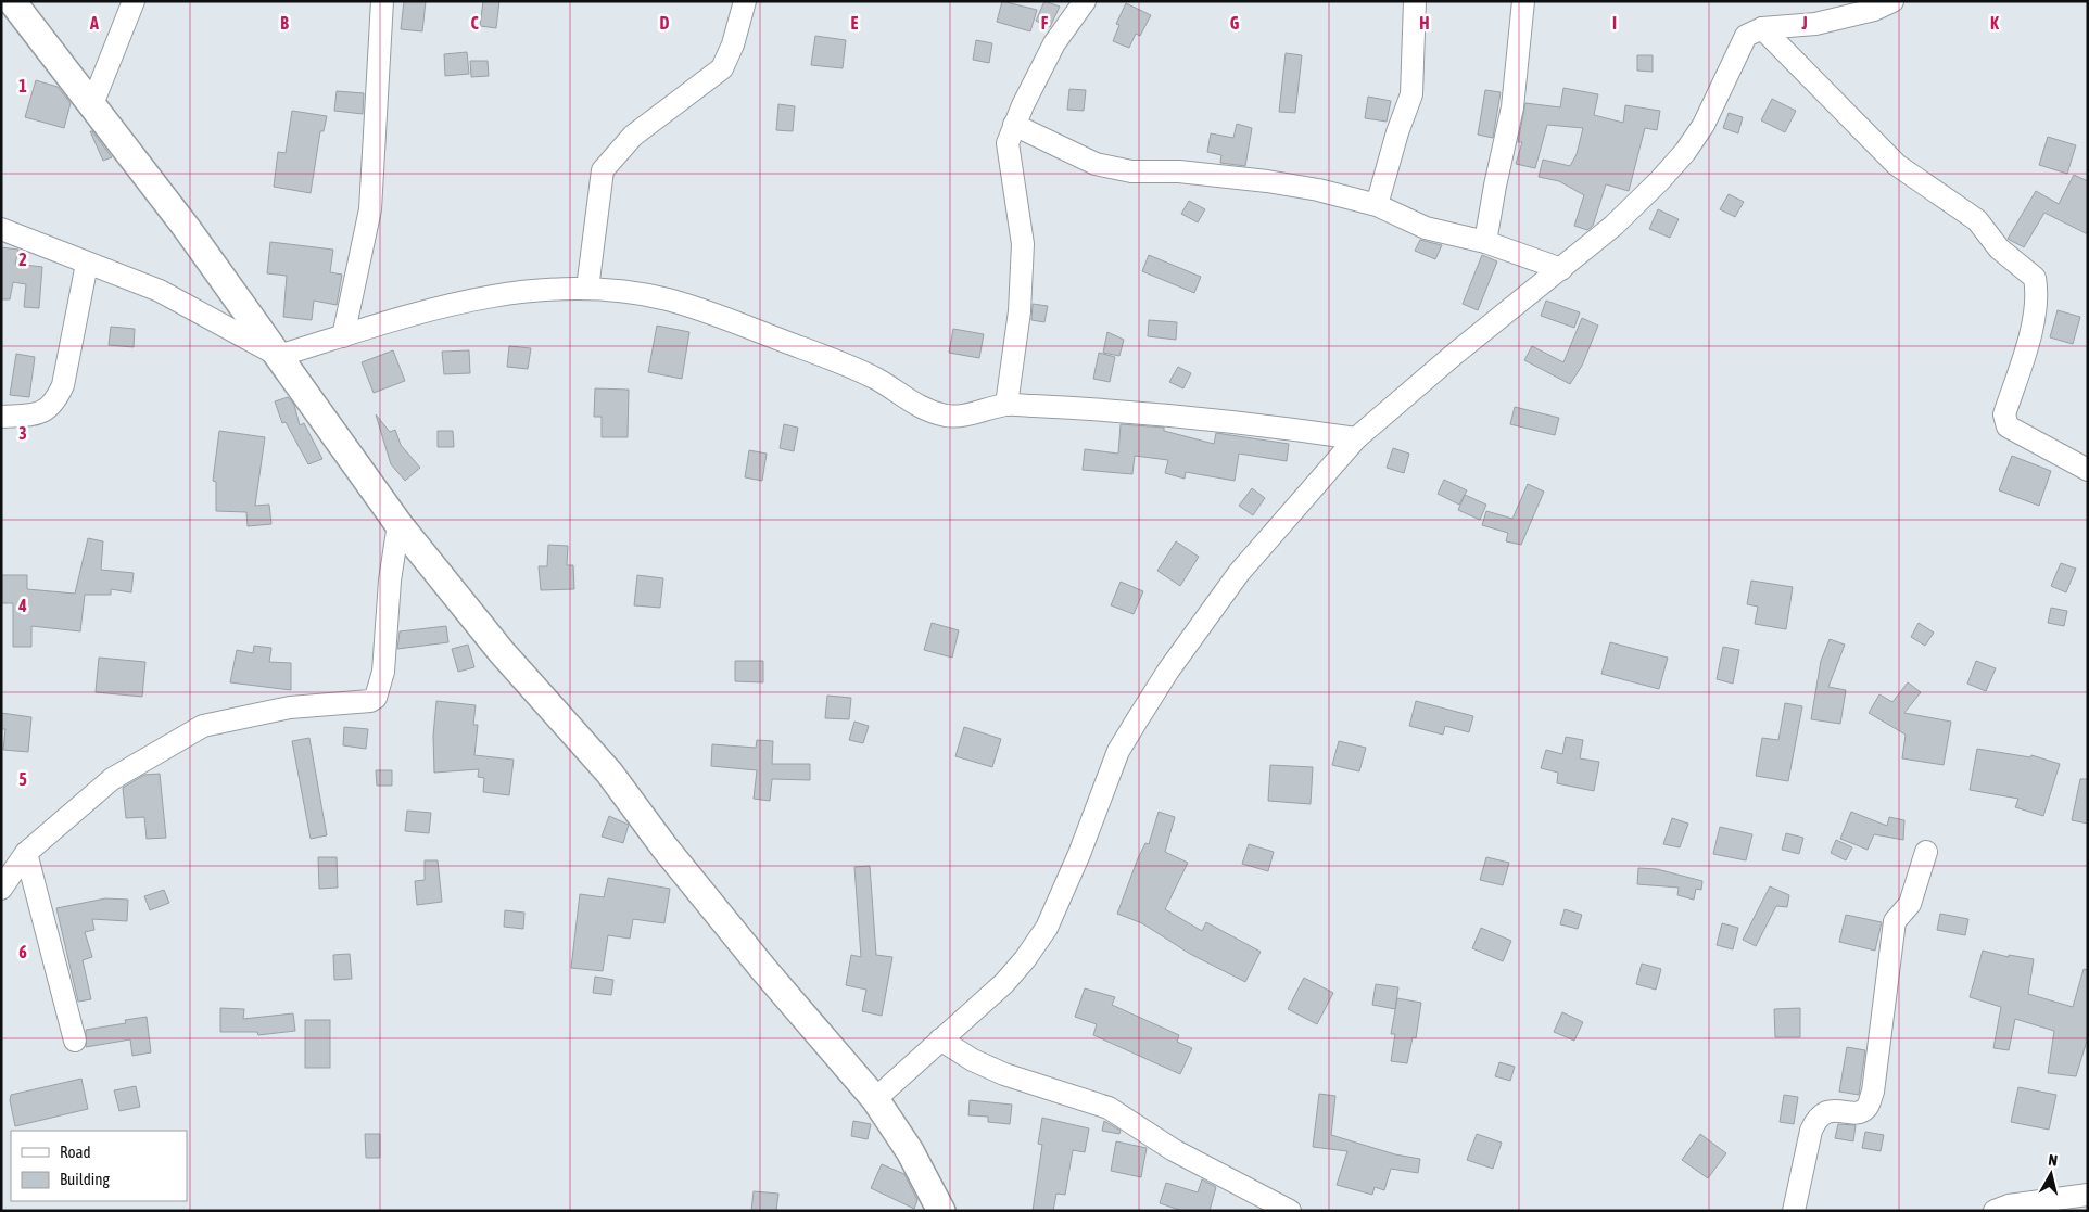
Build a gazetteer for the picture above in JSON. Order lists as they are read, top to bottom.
{
  "legend": ["Road", "Building"],
  "north": "top",
  "grid": {
    "columns": [
      "A",
      "B",
      "C",
      "D",
      "E",
      "F",
      "G",
      "H",
      "I",
      "J",
      "K"
    ],
    "rows": [
      "1",
      "2",
      "3",
      "4",
      "5",
      "6"
    ]
  }
}
